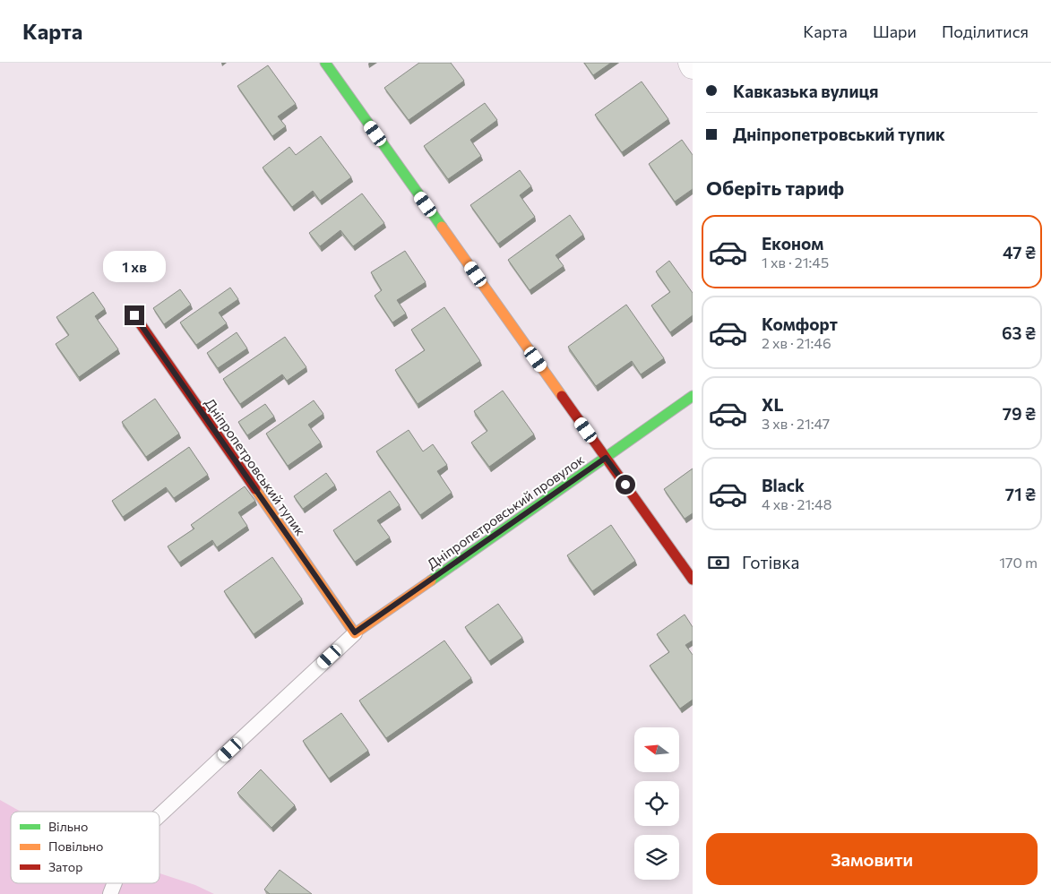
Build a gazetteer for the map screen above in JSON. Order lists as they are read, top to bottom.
{
  "streets": {
    "street": ["Дніпропетровський тупик", "Дніпропетровський провулок"]
  },
  "crossings": [
    ["Дніпропетровський тупик", "Дніпропетровський провулок"]
  ],
  "legend": ["Вільно", "Повільно", "Затор"],
  "north": "left",
  "page": {
    "header": "Карта",
    "nav": ["Карта", "Шари", "Поділитися"],
    "banner": ["Кавказька вулиця", "Дніпропетровський тупик"],
    "heading": "Оберіть тариф",
    "list": [
      {
        "name": "Економ",
        "note": "1 хв · 21:45",
        "value": "47 ₴"
      },
      {
        "name": "Комфорт",
        "note": "2 хв · 21:46",
        "value": "63 ₴"
      },
      {
        "name": "XL",
        "note": "3 хв · 21:47",
        "value": "79 ₴"
      },
      {
        "name": "Black",
        "note": "4 хв · 21:48",
        "value": "71 ₴"
      }
    ],
    "bubble": "1 хв",
    "pay": ["Готівка", "170 m"],
    "buttons": "Замовити"
  }
}
